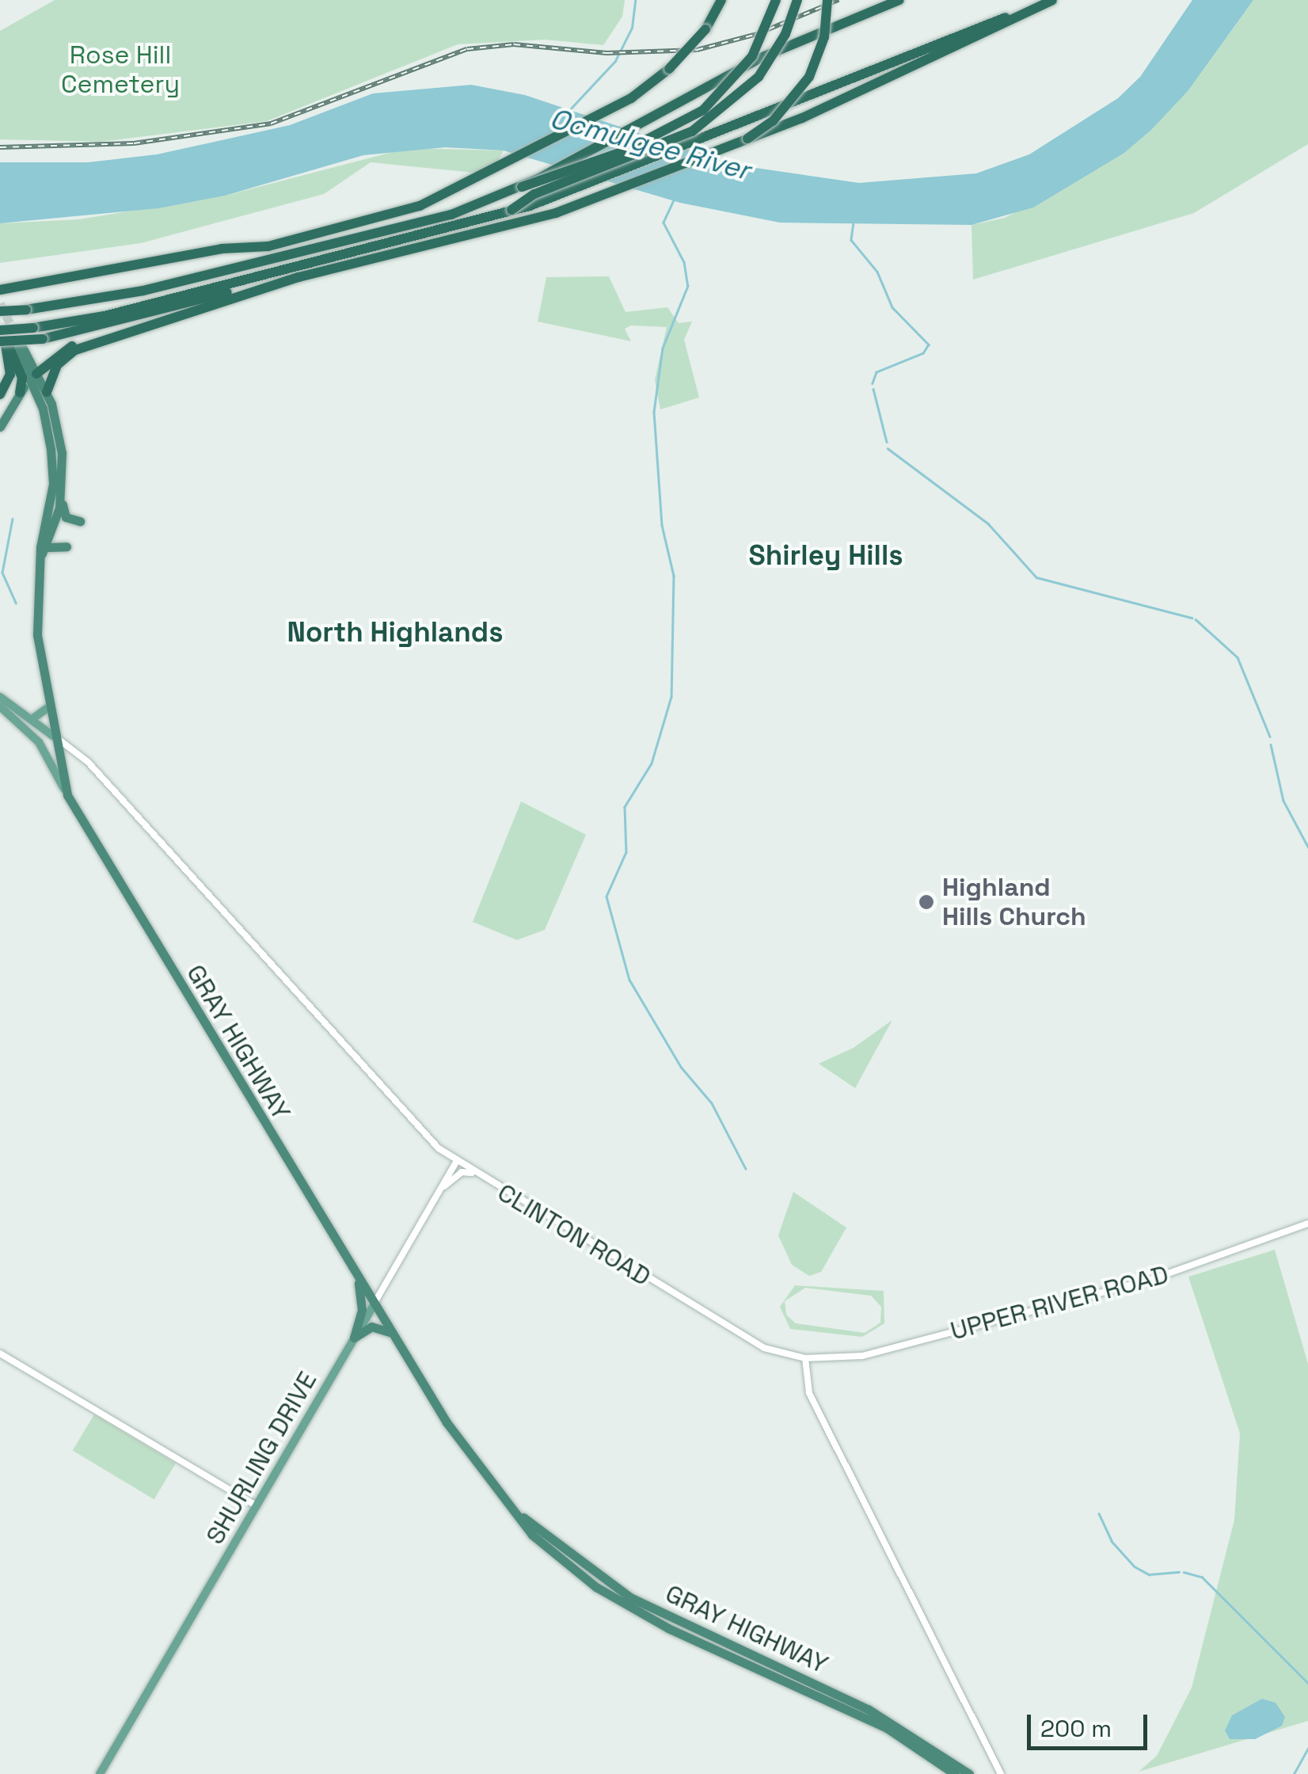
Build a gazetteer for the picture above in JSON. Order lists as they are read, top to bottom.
{
  "streets": {
    "highway": ["GRAY HIGHWAY"],
    "main road": ["SHURLING DRIVE"],
    "street": ["CLINTON ROAD", "UPPER RIVER ROAD"]
  },
  "crossings": [
    ["GRAY HIGHWAY", "CLINTON ROAD"],
    ["GRAY HIGHWAY", "SHURLING DRIVE"],
    ["CLINTON ROAD", "UPPER RIVER ROAD"],
    ["CLINTON ROAD", "SHURLING DRIVE"]
  ],
  "districts": ["Shirley Hills", "North Highlands"],
  "water": ["Ocmulgee River"],
  "parks": ["Rose Hill Cemetery"],
  "places": ["Highland Hills Church"],
  "scale_bar": "200 m"
}
